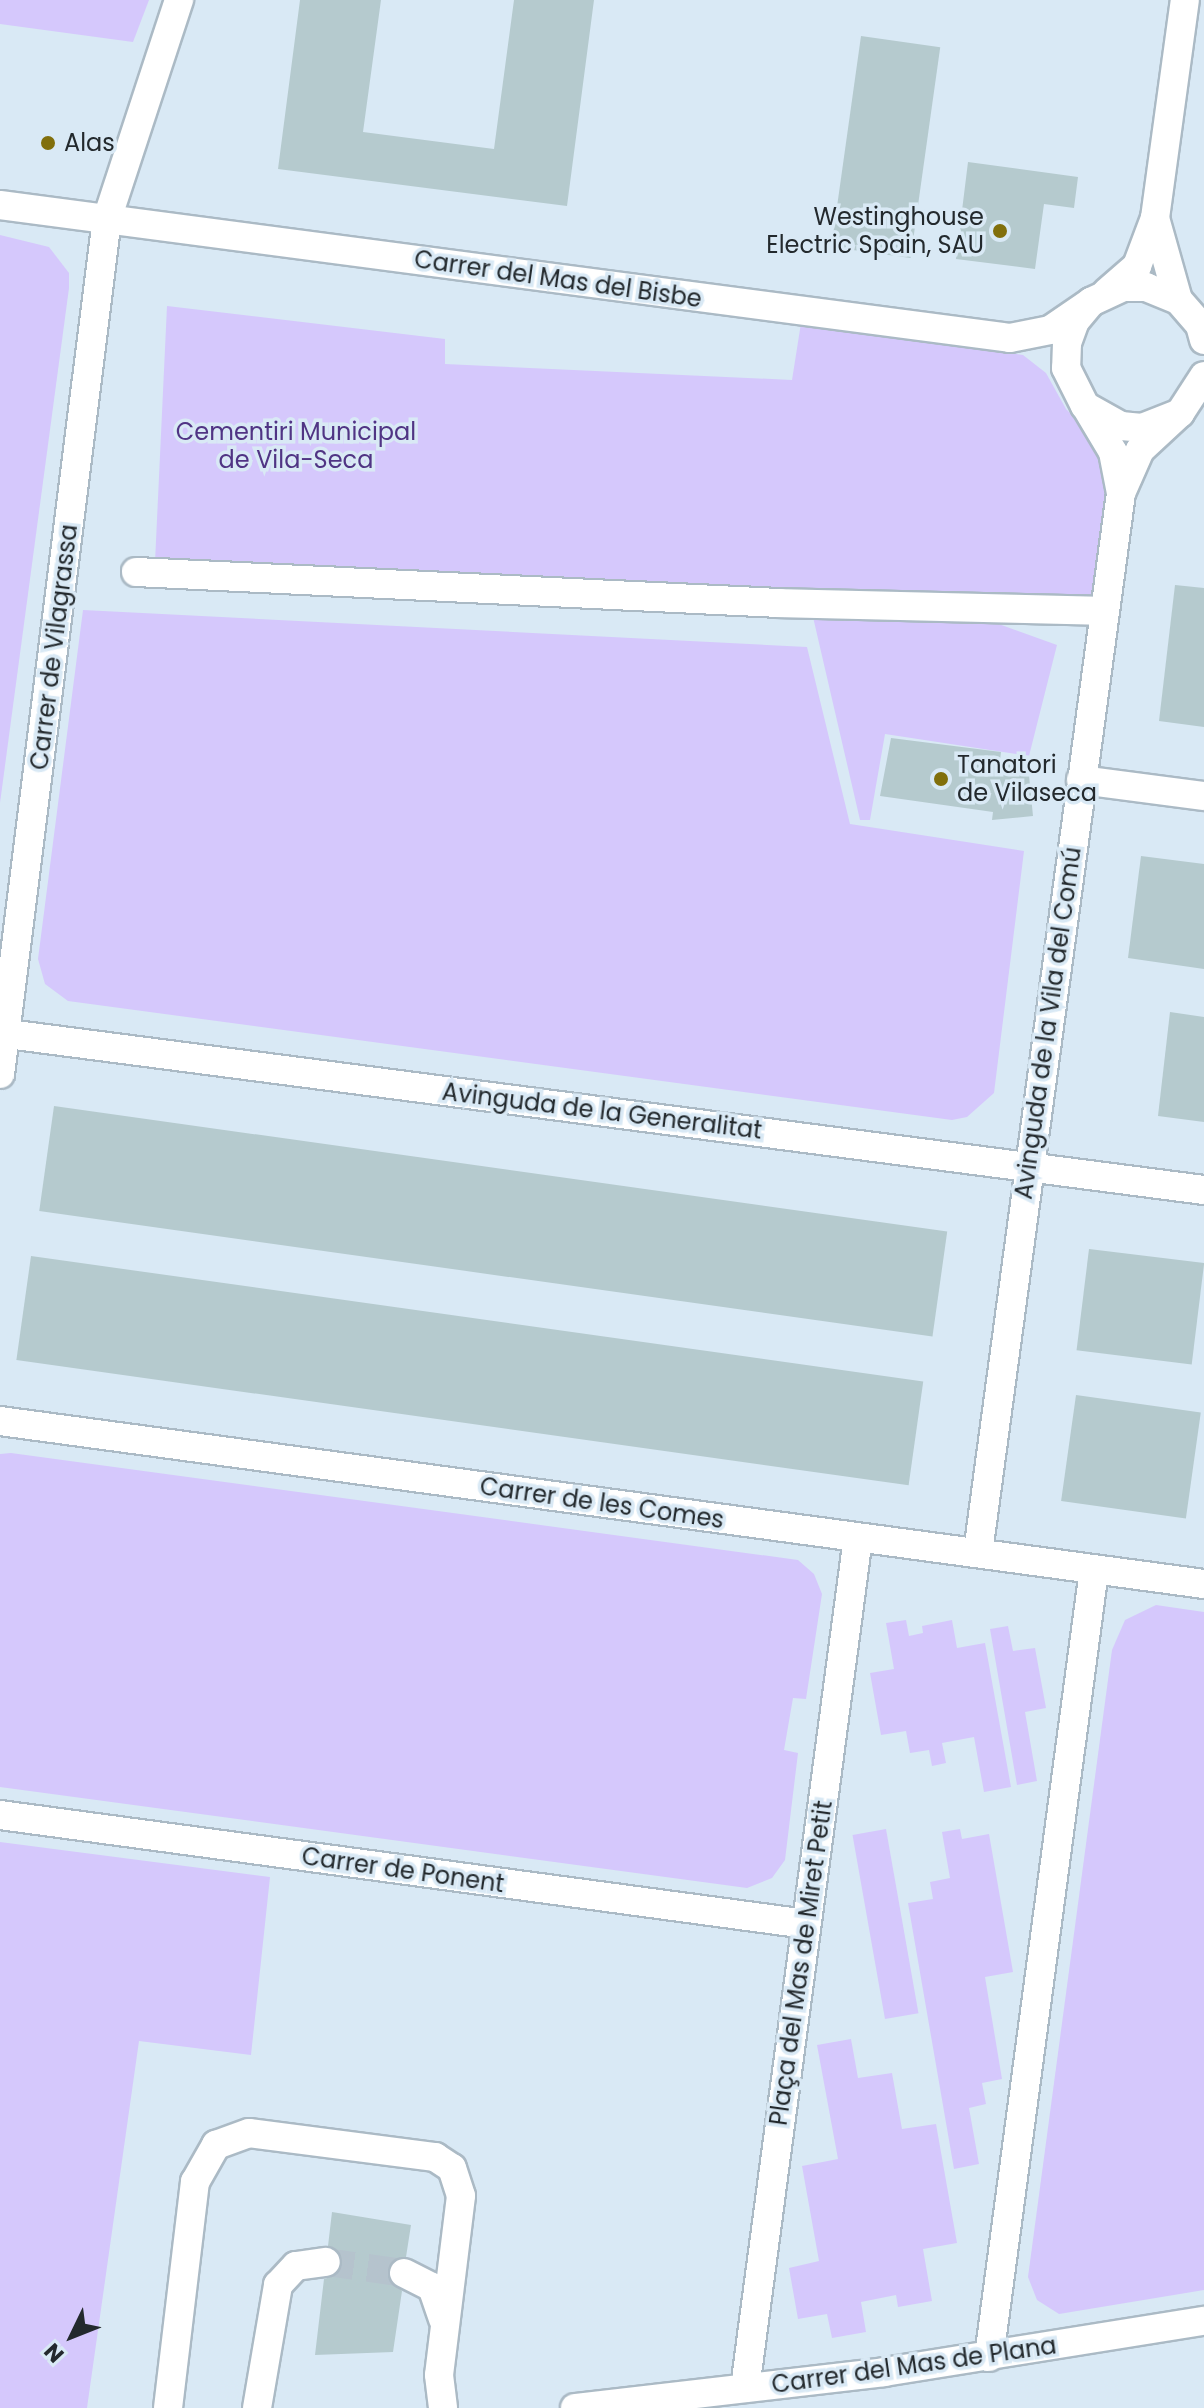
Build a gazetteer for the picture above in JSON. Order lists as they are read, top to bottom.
{
  "streets": {
    "street": [
      "Carrer del Mas del Bisbe",
      "Carrer de Vilagrassa",
      "Avinguda de la Vila del Comú",
      "Avinguda de la Generalitat",
      "Carrer de les Comes",
      "Carrer de Ponent",
      "Plaça del Mas de Miret Petit",
      "Carrer del Mas de Plana"
    ]
  },
  "crossings": [
    ["Carrer del Mas del Bisbe", "Carrer de Vilagrassa"],
    ["Carrer del Mas del Bisbe", "Avinguda de la Vila del Comú"],
    ["Carrer de Vilagrassa", "Avinguda de la Generalitat"],
    ["Avinguda de la Vila del Comú", "Avinguda de la Generalitat"],
    ["Avinguda de la Vila del Comú", "Carrer de les Comes"],
    ["Carrer de les Comes", "Plaça del Mas de Miret Petit"],
    ["Carrer de Ponent", "Plaça del Mas de Miret Petit"],
    ["Plaça del Mas de Miret Petit", "Carrer del Mas de Plana"]
  ],
  "parks": ["Cementiri Municipal de Vila-Seca"],
  "places": ["Alas", "Westinghouse Electric Spain, SAU", "Tanatori de Vilaseca"],
  "north": "bottom left"
}
